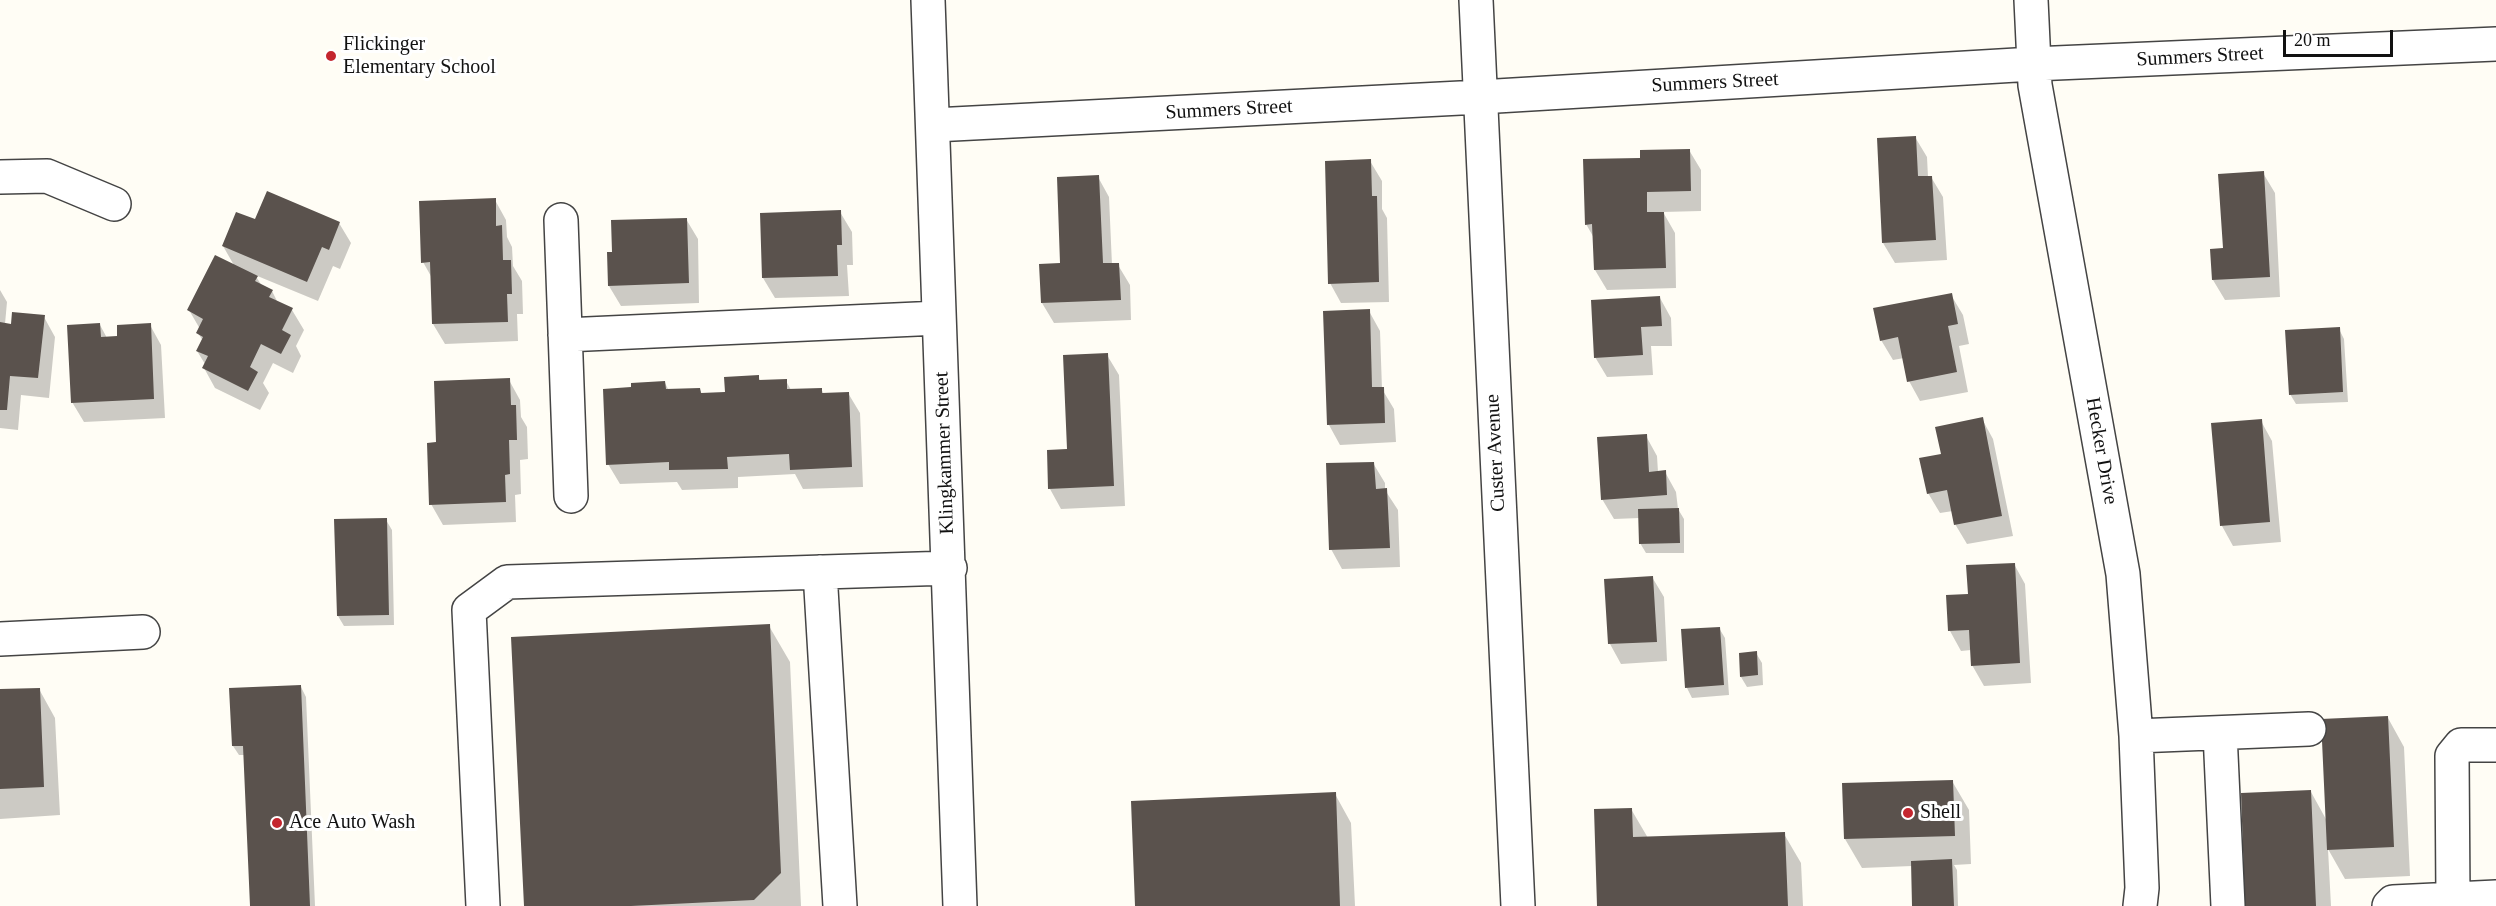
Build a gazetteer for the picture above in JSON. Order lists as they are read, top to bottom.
{
  "streets": {
    "street": [
      "Summers Street",
      "Hecker Drive",
      "Klingkammer Street",
      "Custer Avenue"
    ]
  },
  "crossings": [
    ["Summers Street", "Hecker Drive"],
    ["Summers Street", "Klingkammer Street"],
    ["Summers Street", "Custer Avenue"]
  ],
  "places": ["Flickinger Elementary School", "Shell", "Ace Auto Wash"],
  "scale_bar": "20 m"
}
